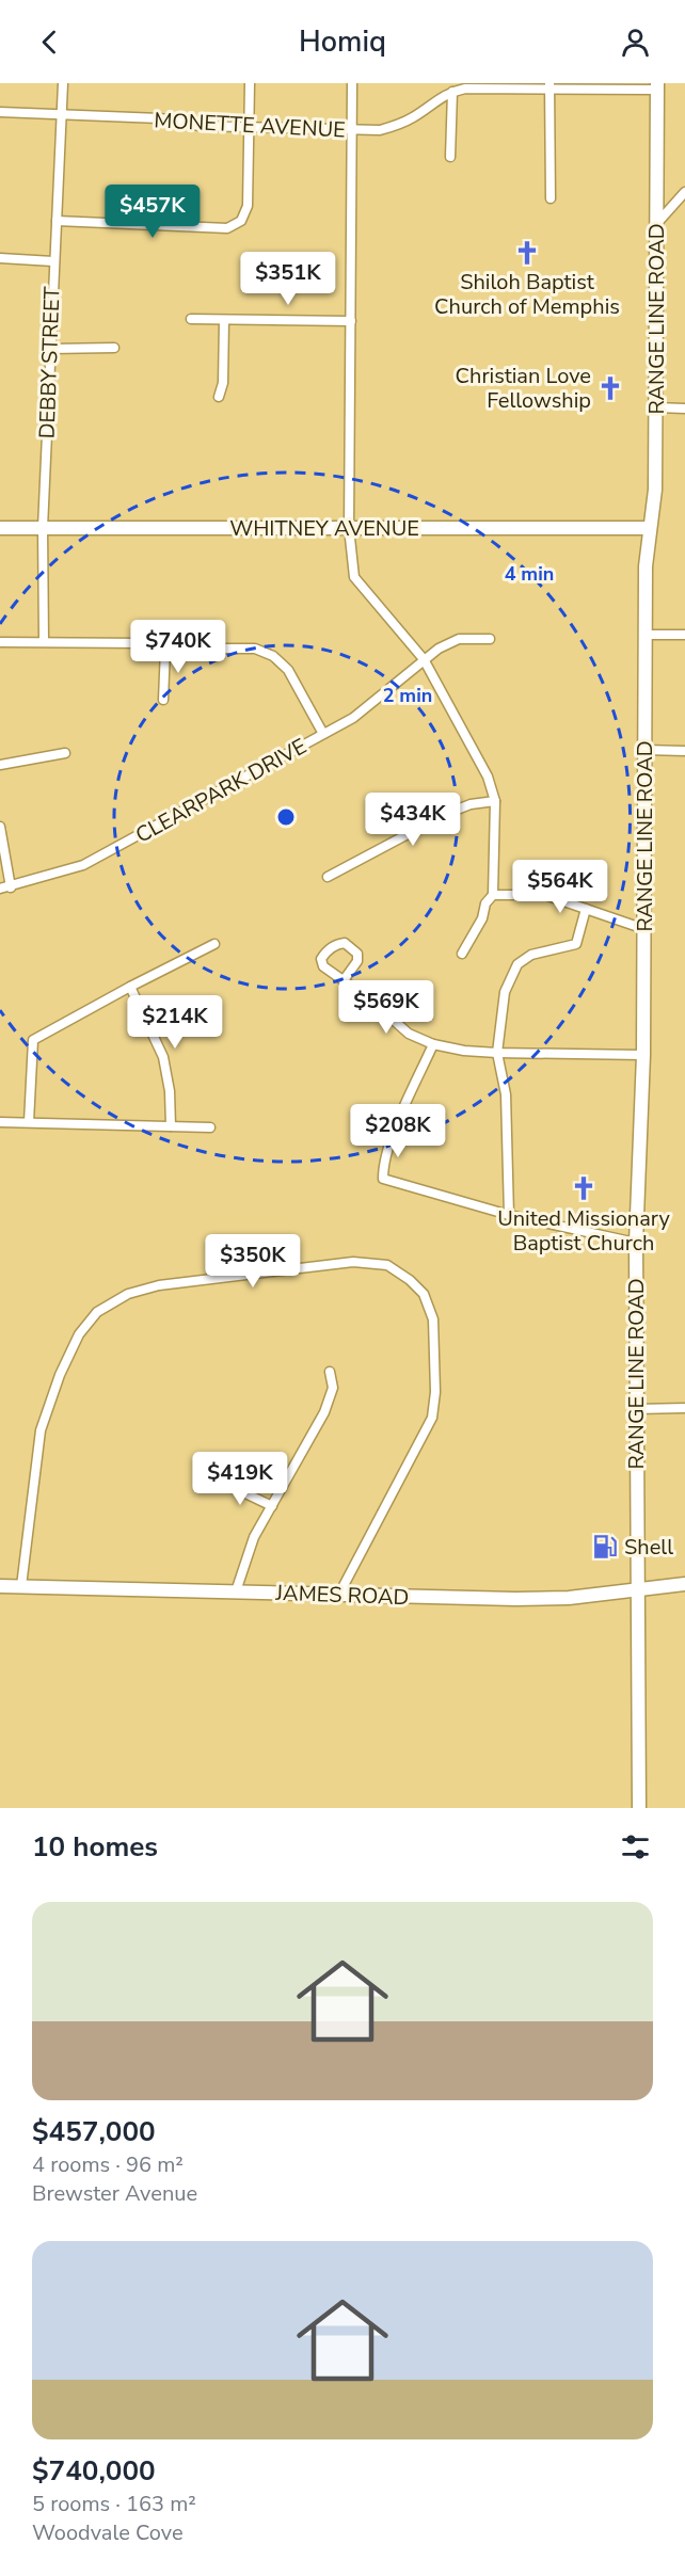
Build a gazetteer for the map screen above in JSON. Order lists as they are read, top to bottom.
{
  "streets": {
    "main road": ["RANGE LINE ROAD", "WHITNEY AVENUE", "JAMES ROAD"],
    "street": ["MONETTE AVENUE", "DEBBY STREET", "CLEARPARK DRIVE"]
  },
  "crossings": [
    ["MONETTE AVENUE", "RANGE LINE ROAD"],
    ["MONETTE AVENUE", "DEBBY STREET"],
    ["RANGE LINE ROAD", "WHITNEY AVENUE"],
    ["RANGE LINE ROAD", "JAMES ROAD"],
    ["DEBBY STREET", "WHITNEY AVENUE"]
  ],
  "places": {
    "church": ["Shiloh Baptist Church of Memphis", "Christian Love Fellowship", "United Missionary Baptist Church"],
    "fuel station": ["Shell"]
  },
  "page": {
    "header": "Homiq",
    "price": [
      "$457K",
      "$351K",
      "$740K",
      "$434K",
      "$564K",
      "$569K",
      "$214K",
      "$208K",
      "$350K",
      "$419K"
    ],
    "heading": "10 homes",
    "list": [
      {
        "name": "$457,000",
        "note": "4 rooms · 96 m² · Brewster Avenue"
      },
      {
        "name": "$740,000",
        "note": "5 rooms · 163 m² · Woodvale Cove"
      }
    ]
  },
  "rings": ["4 min", "2 min"]
}
